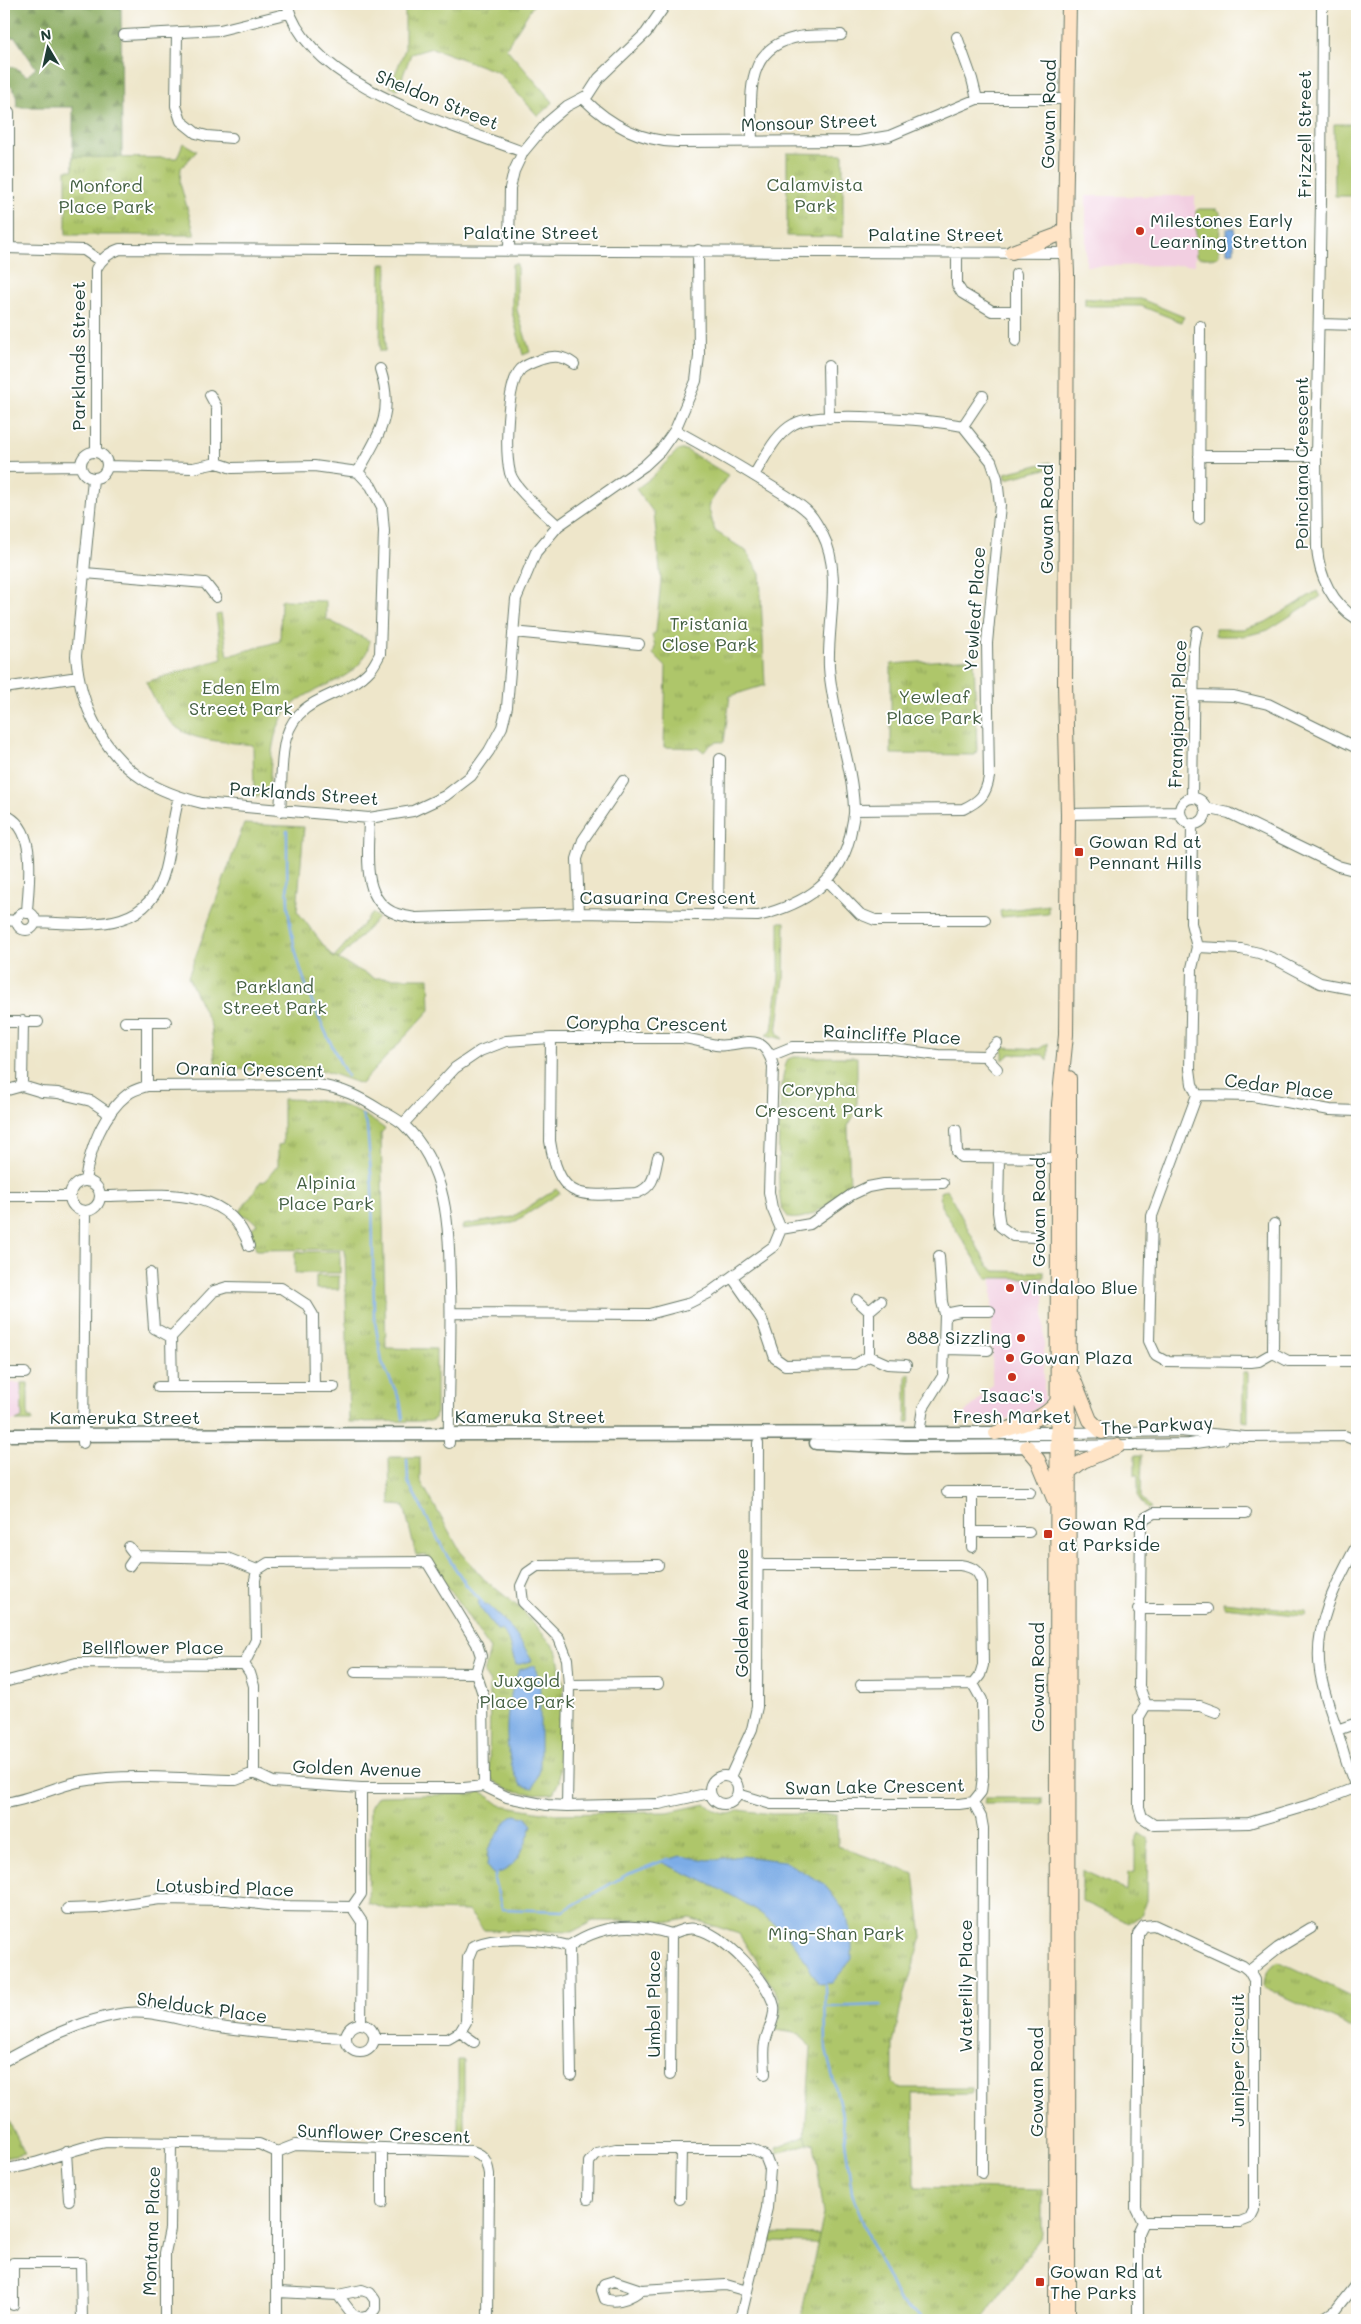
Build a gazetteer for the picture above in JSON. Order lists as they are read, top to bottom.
{
  "streets": {
    "main road": ["Gowan Road"],
    "street": [
      "Sheldon Street",
      "Monsour Street",
      "Frizzell Street",
      "Palatine Street",
      "Parklands Street",
      "Poinciana Crescent",
      "Yewleaf Place",
      "Frangipani Place",
      "Casuarina Crescent",
      "Corypha Crescent",
      "Raincliffe Place",
      "Orania Crescent",
      "Cedar Place",
      "Kameruka Street",
      "The Parkway",
      "Golden Avenue",
      "Bellflower Place",
      "Swan Lake Crescent",
      "Lotusbird Place",
      "Waterlily Place",
      "Umbel Place",
      "Shelduck Place",
      "Juniper Circuit",
      "Sunflower Crescent",
      "Montana Place"
    ]
  },
  "crossings": [
    ["Gowan Road", "Monsour Street"],
    ["Gowan Road", "Palatine Street"],
    ["Gowan Road", "Kameruka Street"],
    ["Gowan Road", "The Parkway"],
    ["Frizzell Street", "Poinciana Crescent"],
    ["Palatine Street", "Parklands Street"],
    ["Parklands Street", "Casuarina Crescent"],
    ["Yewleaf Place", "Casuarina Crescent"],
    ["Corypha Crescent", "Raincliffe Place"],
    ["Corypha Crescent", "Orania Crescent"],
    ["Orania Crescent", "Kameruka Street"],
    ["Kameruka Street", "The Parkway"],
    ["Kameruka Street", "Golden Avenue"],
    ["Golden Avenue", "Swan Lake Crescent"],
    ["Swan Lake Crescent", "Waterlily Place"],
    ["Sunflower Crescent", "Montana Place"]
  ],
  "parks": [
    "Calamvista Park",
    "Monford Place Park",
    "Tristania Close Park",
    "Eden Elm Street Park",
    "Yewleaf Place Park",
    "Parkland Street Park",
    "Corypha Crescent Park",
    "Alpinia Place Park",
    "Juxgold Place Park",
    "Ming-Shan Park"
  ],
  "places": {
    "other": [
      "Milestones Early Learning Stretton",
      "Vindaloo Blue",
      "888 Sizzling",
      "Gowan Plaza",
      "Isaac's Fresh Market"
    ],
    "transit": ["Gowan Rd at Pennant Hills", "Gowan Rd at Parkside", "Gowan Rd at The Parks"]
  },
  "north": "top"
}
